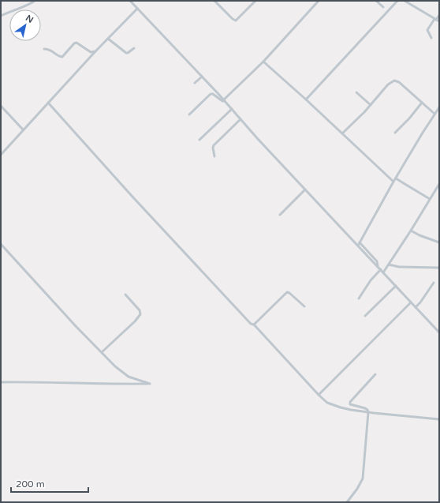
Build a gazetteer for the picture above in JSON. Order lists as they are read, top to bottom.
{
  "scale_bar": "200 m",
  "north": "top right"
}
